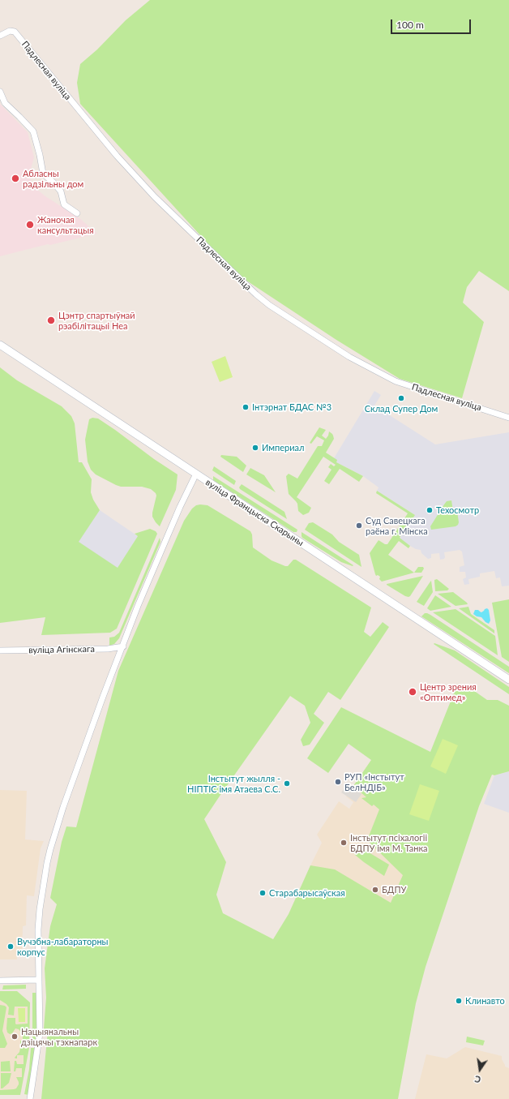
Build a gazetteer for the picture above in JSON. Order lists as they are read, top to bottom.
{
  "streets": {
    "main road": ["вуліца Францыска Скарыны"],
    "street": ["Падлесная вуліца", "вуліца Агінскага"]
  },
  "places": [
    "Абласны радзільны дом",
    "Жаночая кансультацыя",
    "Цэнтр спартыўнай рэабілітацыі Неа",
    "Склад Супер Дом",
    "Інтэрнат БДАС №3",
    "Империал",
    "Техосмотр",
    "Суд Савецкага раёна г. Мінска",
    "Центр зрения «Оптимед»",
    "РУП «Інстытут БелНДІБ»",
    "Інстытут жылля - НІПТІС імя Атаева С.С.",
    "Інстытут псіхалогіі БДПУ імя М. Танка",
    "БДПУ",
    "Старабарысаўская",
    "Вучэбна-лабараторны корпус",
    "Клинавто",
    "Нацыянальны дзіцячы тэхнапарк"
  ],
  "scale_bar": "100 m",
  "north": "bottom"
}
